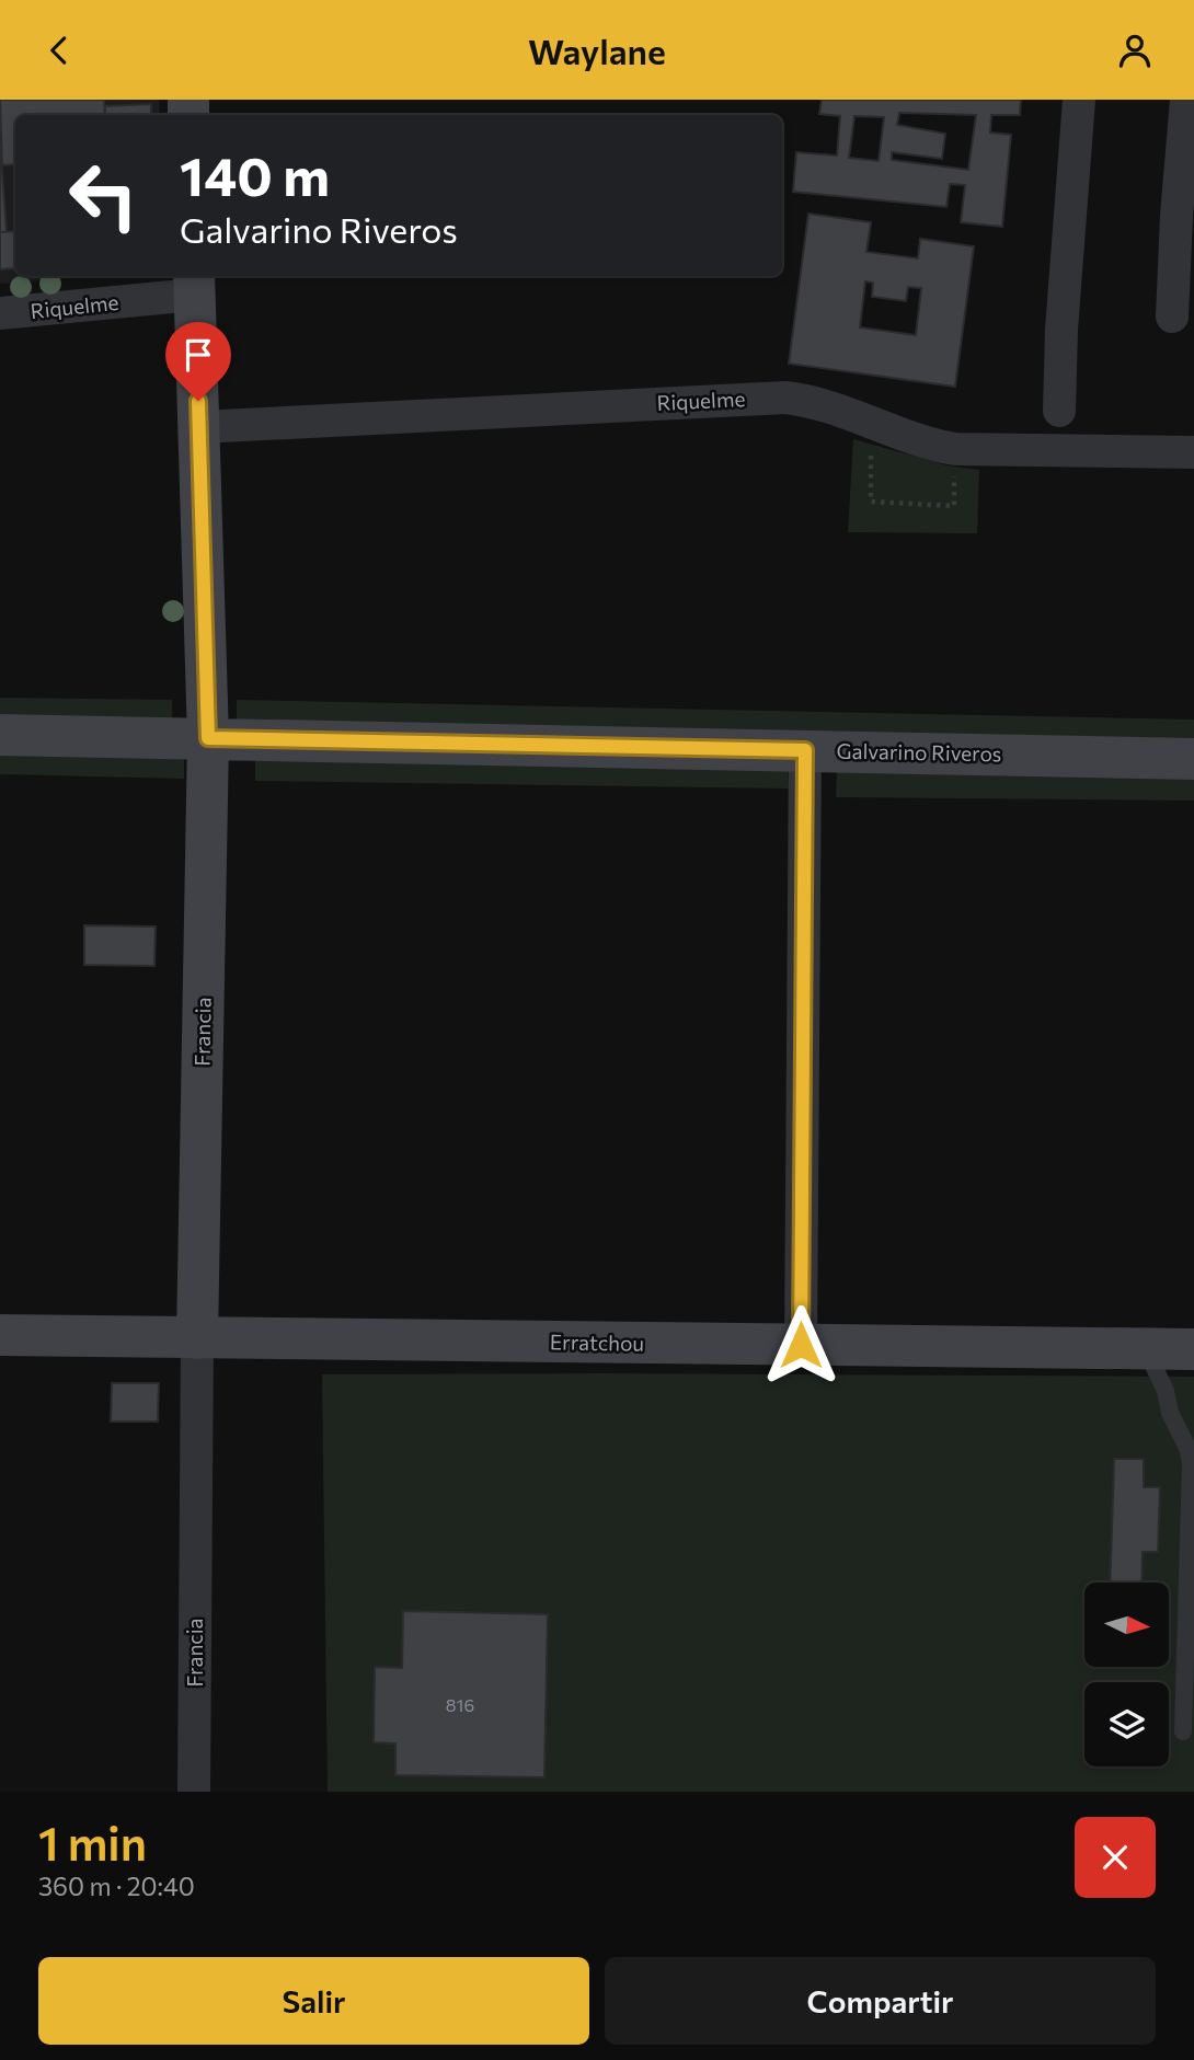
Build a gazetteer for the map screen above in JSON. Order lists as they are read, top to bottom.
{
  "streets": {
    "street": [
      "Riquelme",
      "Galvarino Riveros",
      "Francia",
      "Erratchou"
    ]
  },
  "crossings": [
    ["Riquelme", "Francia"],
    ["Galvarino Riveros", "Francia"],
    ["Francia", "Erratchou"]
  ],
  "house_numbers": ["816"],
  "north": "right",
  "page": {
    "header": "Waylane",
    "turn": ["140 m", "Galvarino Riveros"],
    "heading": ["1 min", "360 m · 20:40"],
    "buttons": ["Salir", "Compartir"]
  }
}
